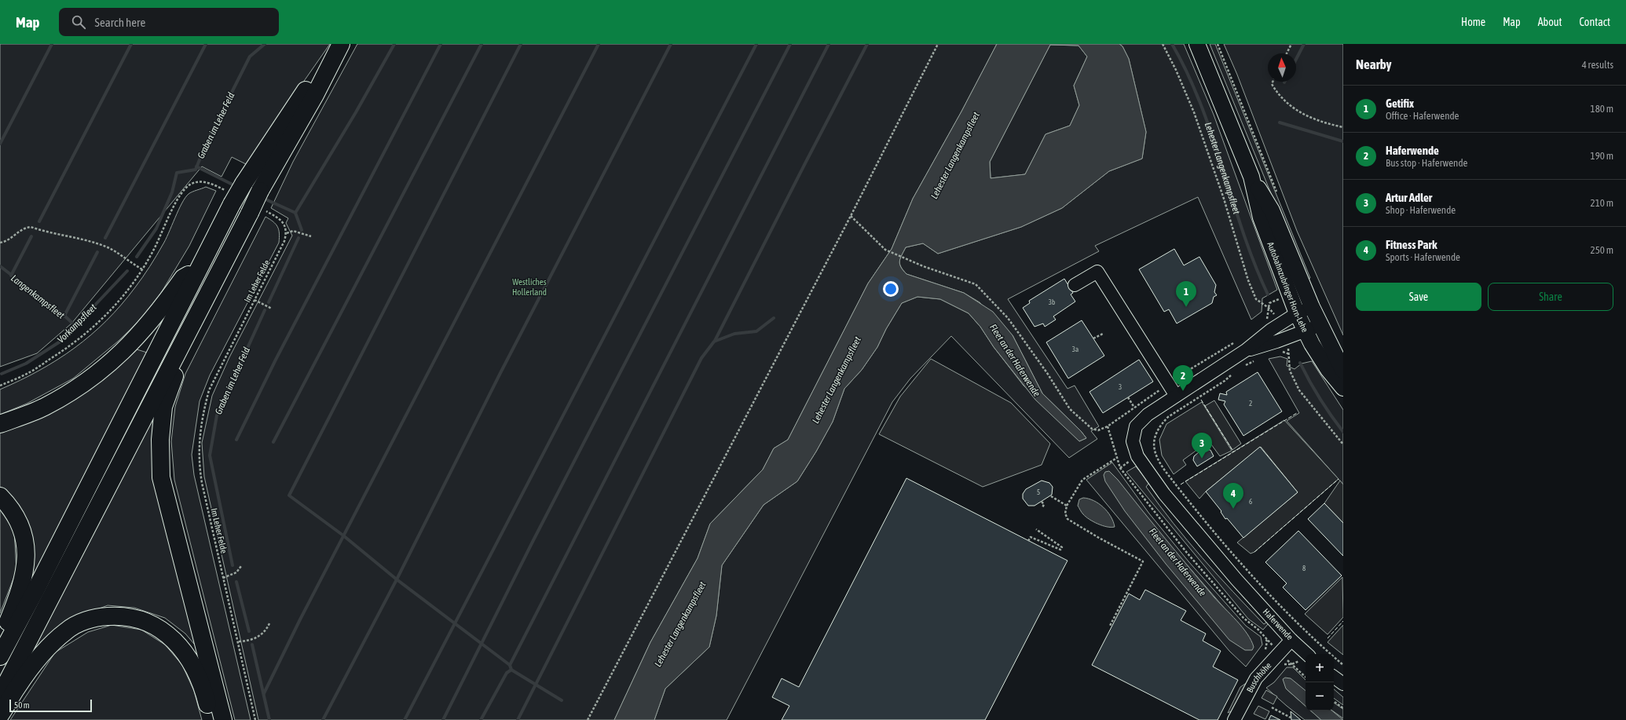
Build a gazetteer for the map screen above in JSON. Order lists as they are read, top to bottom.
{
  "streets": {
    "main road": ["Autobahnzubringer Horn-Lehe"],
    "street": ["Haferwende", "Buschhöhe"],
    "path": ["Im Leher Felde"]
  },
  "crossings": [
    ["Autobahnzubringer Horn-Lehe", "Haferwende"],
    ["Haferwende", "Buschhöhe"]
  ],
  "water": [
    "Graben im Leher Feld",
    "Lehester Langenkampsfleet",
    "Langenkampsfleet",
    "Vorkampsfleet",
    "Fleet an der Haferwende"
  ],
  "parks": ["Westliches Hollerland"],
  "house_numbers": [
    "3b",
    "3a",
    "3",
    "2",
    "5",
    "6",
    "8"
  ],
  "scale_bar": "50 m",
  "north": "top",
  "page": {
    "header": "Map",
    "search": "Search here",
    "nav": [
      "Home",
      "Map",
      "About",
      "Contact"
    ],
    "heading": ["Nearby", "4 results"],
    "list": [
      {
        "mark": "1",
        "name": "Getifix",
        "note": "Office · Haferwende",
        "value": "180 m"
      },
      {
        "mark": "2",
        "name": "Haferwende",
        "note": "Bus stop · Haferwende",
        "value": "190 m"
      },
      {
        "mark": "3",
        "name": "Artur Adler",
        "note": "Shop · Haferwende",
        "value": "210 m"
      },
      {
        "mark": "4",
        "name": "Fitness Park",
        "note": "Sports · Haferwende",
        "value": "250 m"
      }
    ],
    "buttons": ["Save", "Share"],
    "pins": [
      "1",
      "2",
      "3",
      "4"
    ],
    "map_buttons": ["+", "−"],
    "scale": "50 m"
  }
}
